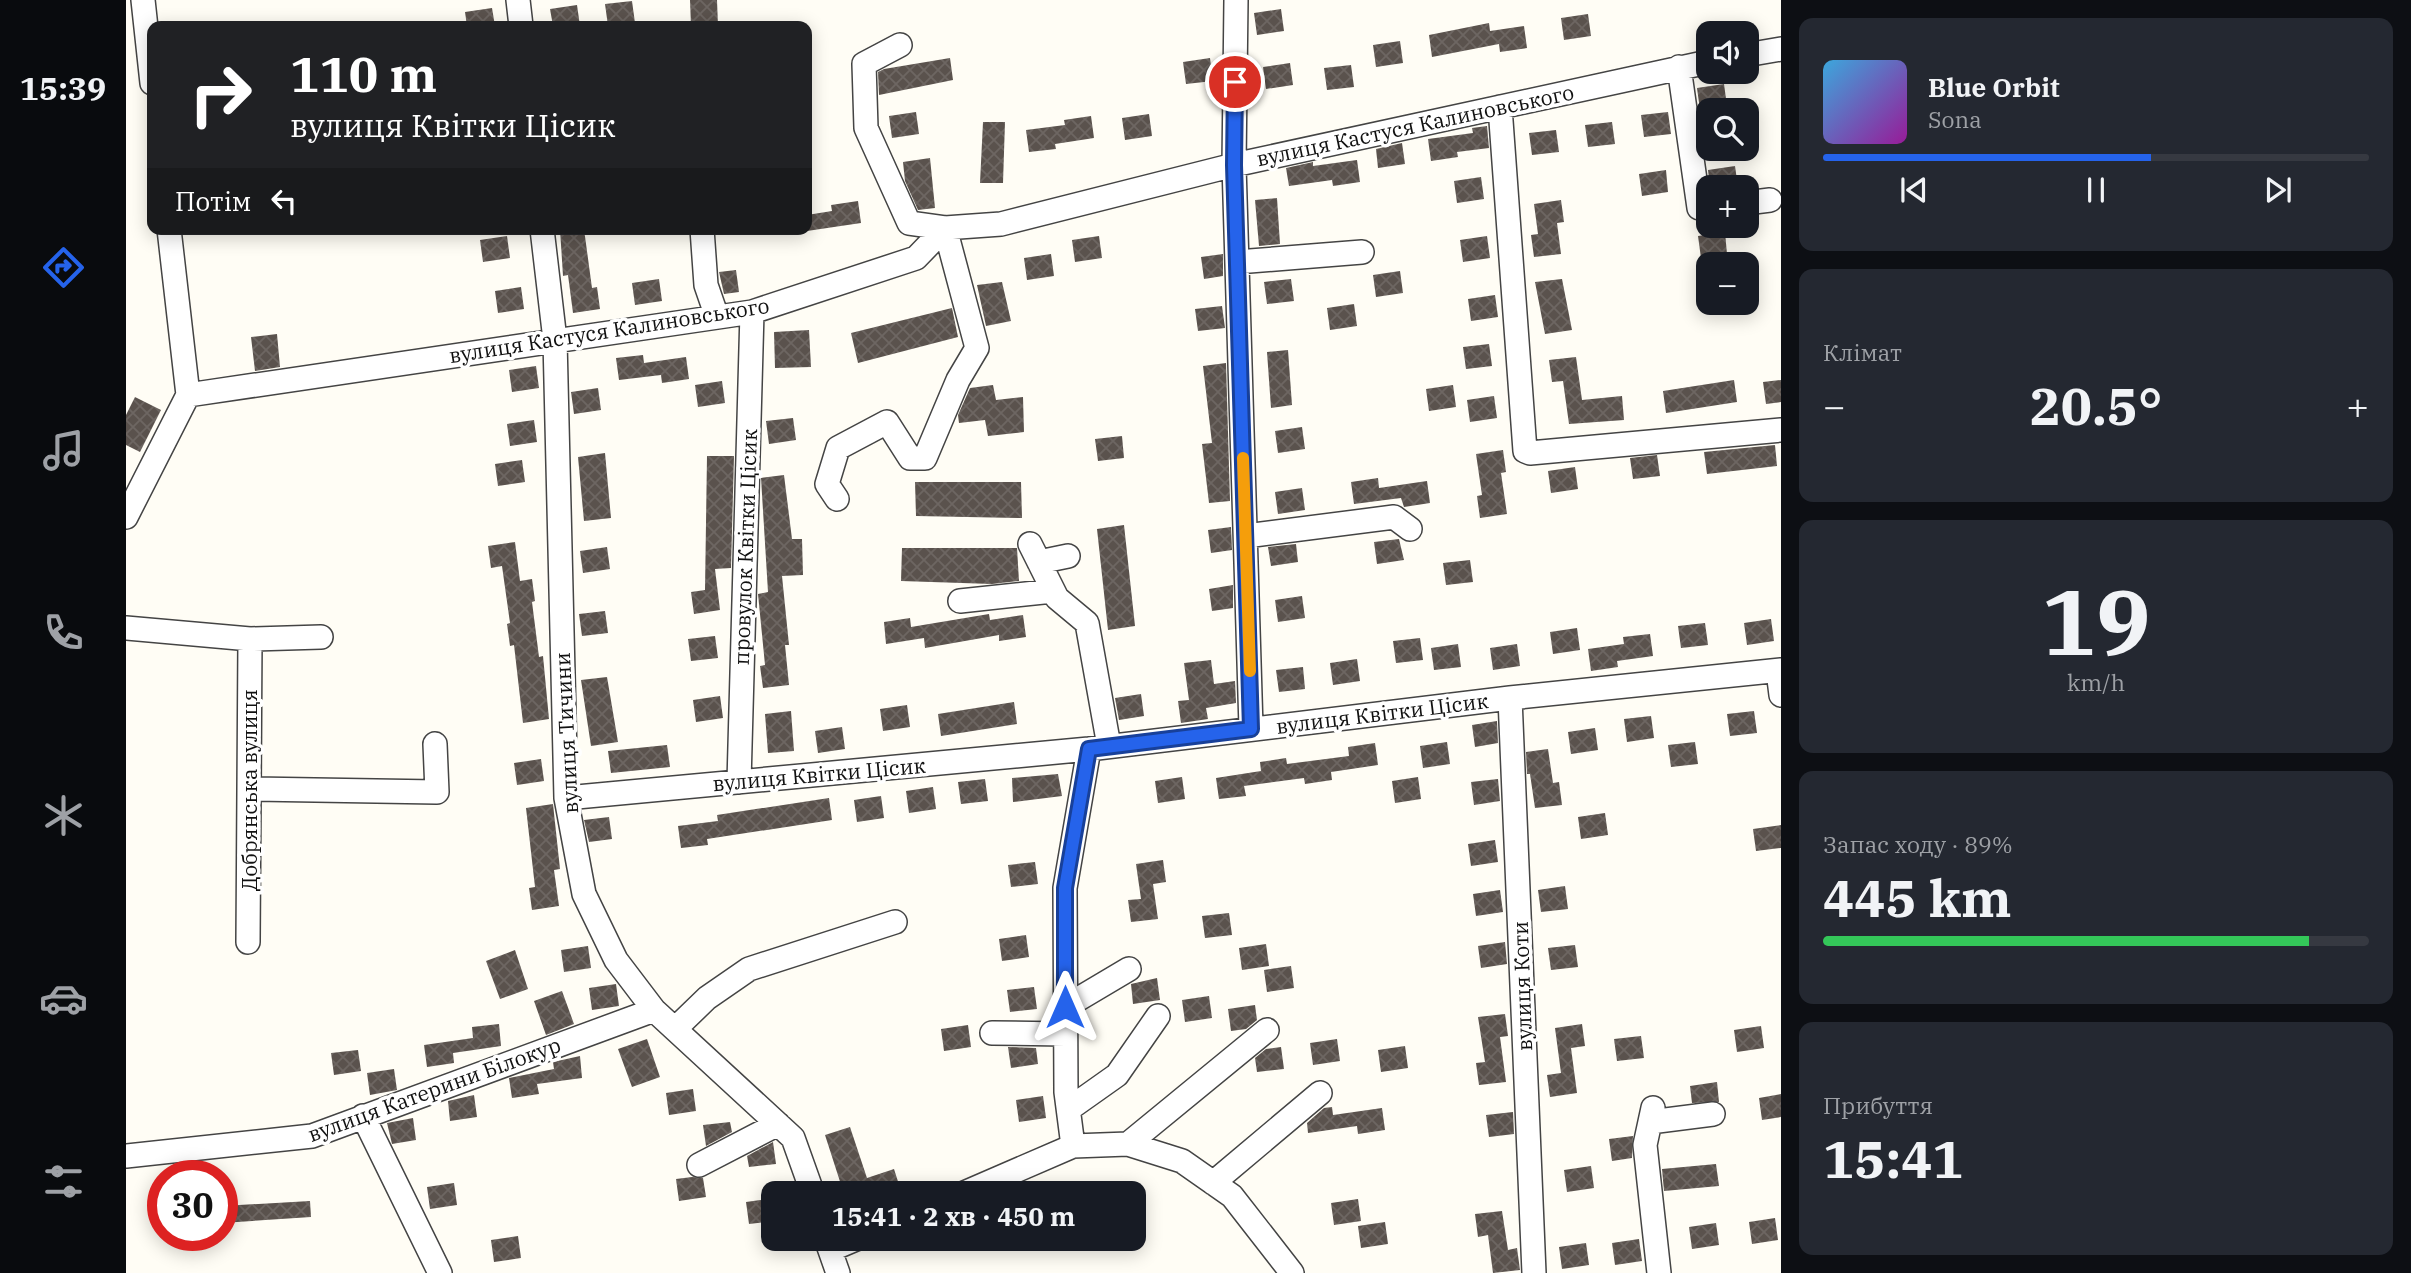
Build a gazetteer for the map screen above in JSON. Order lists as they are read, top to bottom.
{
  "streets": {
    "street": [
      "вулиця Кастуся Калиновського",
      "провулок Квітки Цісик",
      "вулиця Квітки Цісик",
      "вулиця Тичини",
      "Добрянська вулиця",
      "вулиця Коти",
      "вулиця Катерини Білокур"
    ]
  },
  "crossings": [
    ["вулиця Кастуся Калиновського", "провулок Квітки Цісик"],
    ["вулиця Кастуся Калиновського", "вулиця Тичини"],
    ["провулок Квітки Цісик", "вулиця Квітки Цісик"],
    ["вулиця Квітки Цісик", "вулиця Тичини"],
    ["вулиця Квітки Цісик", "вулиця Коти"],
    ["вулиця Тичини", "вулиця Катерини Білокур"]
  ],
  "page": {
    "tabs": "15:39",
    "map_buttons": ["+", "−"],
    "turn": ["110 m", "вулиця Квітки Цісик"],
    "song": ["Blue Orbit", "Sona"],
    "then": "Потім",
    "tile": [
      "Клімат",
      ["19", "km/h"],
      ["Запас ходу · 89%", "445 km"],
      ["Прибуття", "15:41"]
    ],
    "heat": ["−", "20.5°", "+"],
    "limit": "30",
    "trip": "15:41 · 2 хв · 450 m"
  }
}
